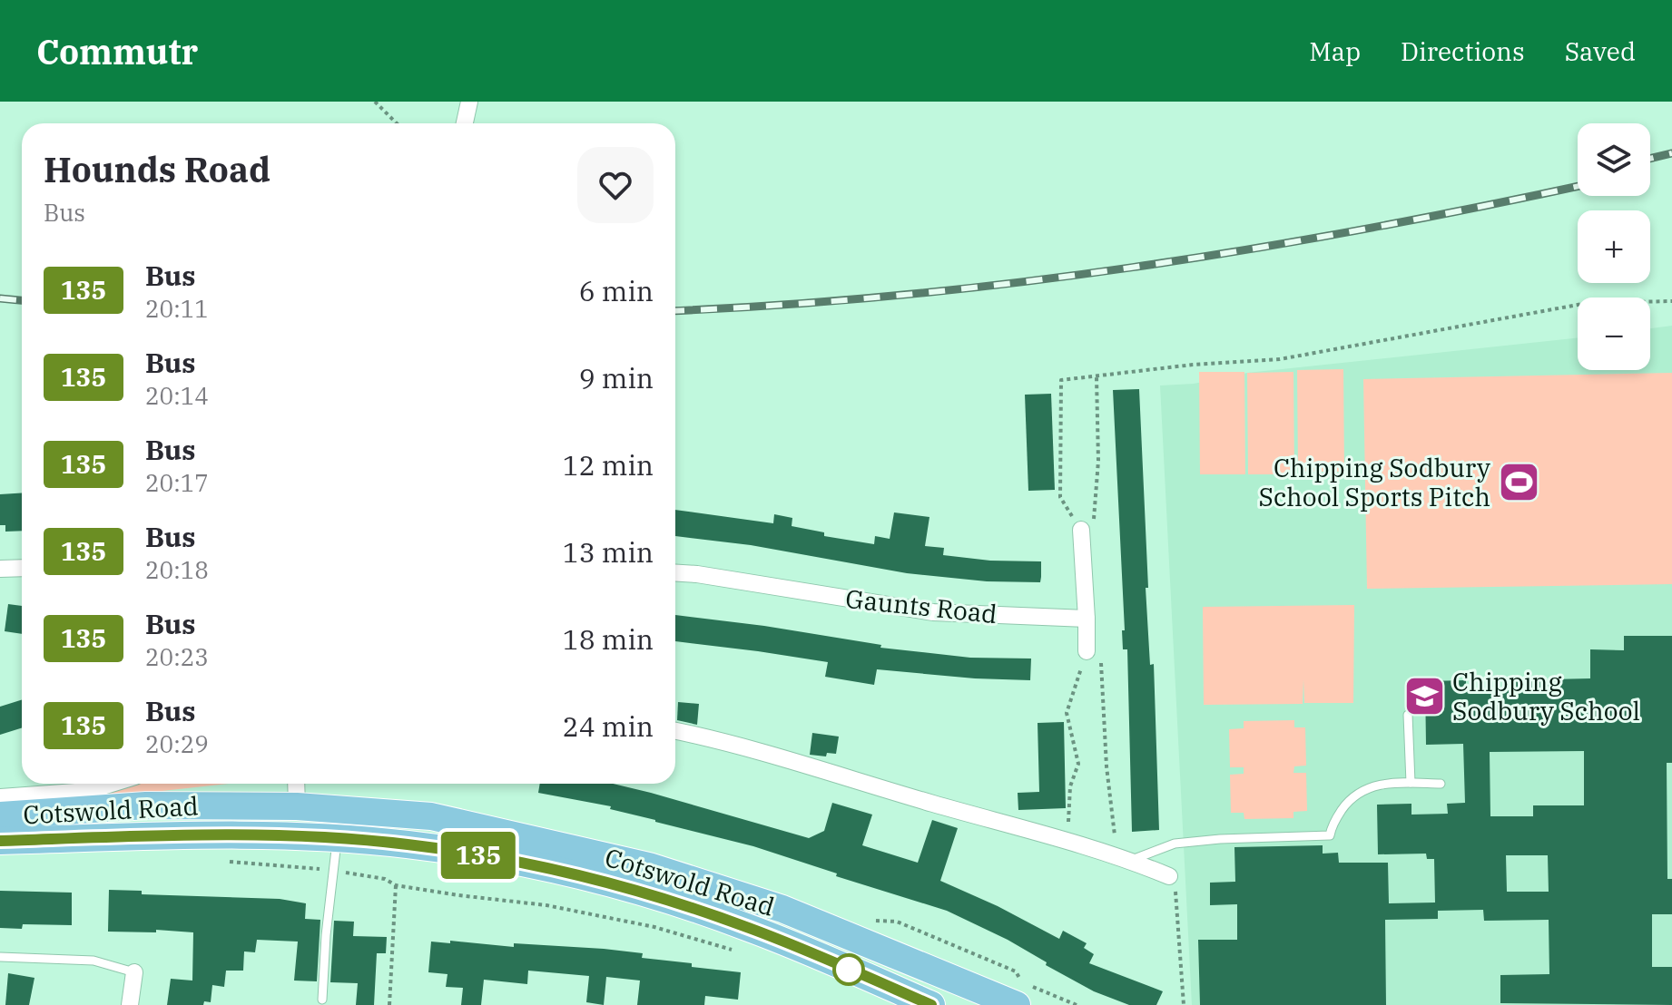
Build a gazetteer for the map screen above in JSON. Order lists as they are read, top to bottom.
{
  "streets": {
    "main road": ["Cotswold Road"],
    "street": ["Gaunts Road"]
  },
  "places": {
    "sports": ["Chipping Sodbury School Sports Pitch"],
    "school or university": ["Chipping Sodbury School"]
  },
  "lines": ["bus line 135"],
  "page": {
    "header": "Commutr",
    "nav": ["Map", "Directions", "Saved"],
    "on_map": "135",
    "map_buttons": ["+", "−"],
    "heading": ["Hounds Road", "Bus"],
    "list": [
      {
        "mark": "135",
        "name": "Bus",
        "note": "20:11",
        "value": "6 min"
      },
      {
        "mark": "135",
        "name": "Bus",
        "note": "20:14",
        "value": "9 min"
      },
      {
        "mark": "135",
        "name": "Bus",
        "note": "20:17",
        "value": "12 min"
      },
      {
        "mark": "135",
        "name": "Bus",
        "note": "20:18",
        "value": "13 min"
      },
      {
        "mark": "135",
        "name": "Bus",
        "note": "20:23",
        "value": "18 min"
      },
      {
        "mark": "135",
        "name": "Bus",
        "note": "20:29",
        "value": "24 min"
      }
    ]
  }
}
